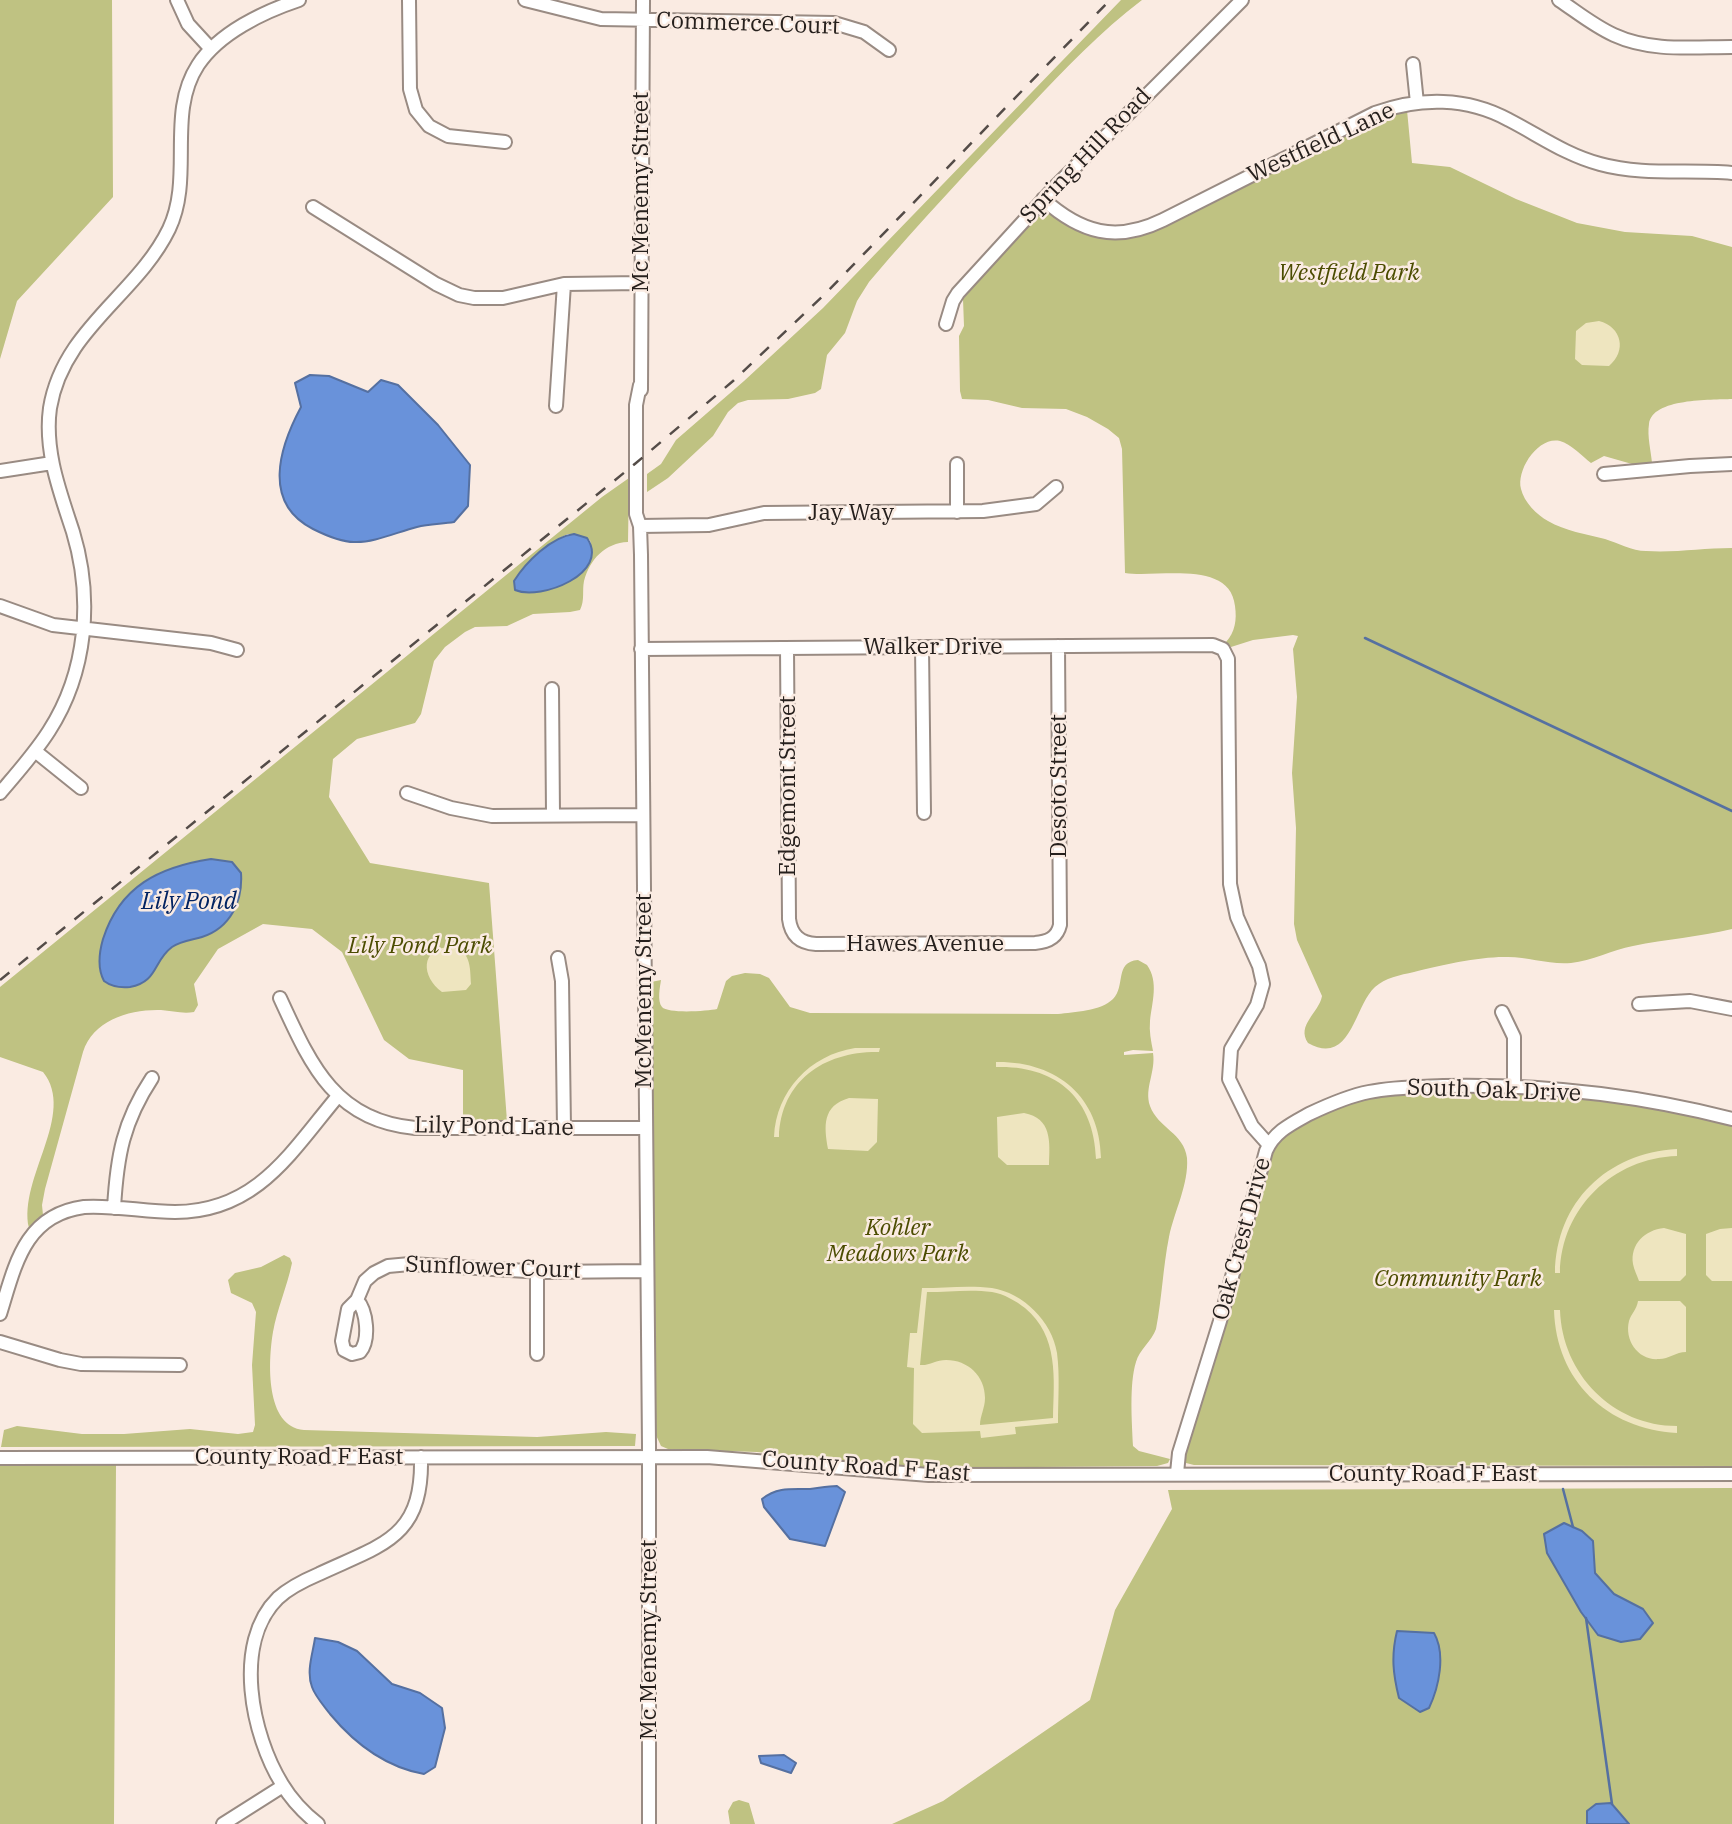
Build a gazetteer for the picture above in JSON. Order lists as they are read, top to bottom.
{
  "streets": {
    "street": [
      "Commerce Court",
      "Westfield Lane",
      "Spring Hill Road",
      "Mc Menemy Street",
      "Jay Way",
      "Walker Drive",
      "Edgemont Street",
      "Desoto Street",
      "Hawes Avenue",
      "McMenemy Street",
      "South Oak Drive",
      "Lily Pond Lane",
      "Oak Crest Drive",
      "Sunflower Court",
      "County Road F East"
    ]
  },
  "crossings": [
    ["Commerce Court", "Mc Menemy Street"],
    ["Westfield Lane", "Spring Hill Road"],
    ["Mc Menemy Street", "McMenemy Street"],
    ["Mc Menemy Street", "County Road F East"],
    ["Jay Way", "McMenemy Street"],
    ["Walker Drive", "Edgemont Street"],
    ["Walker Drive", "Desoto Street"],
    ["Walker Drive", "McMenemy Street"],
    ["Walker Drive", "Oak Crest Drive"],
    ["Edgemont Street", "Hawes Avenue"],
    ["Desoto Street", "Hawes Avenue"],
    ["McMenemy Street", "Lily Pond Lane"],
    ["McMenemy Street", "Sunflower Court"],
    ["McMenemy Street", "County Road F East"],
    ["South Oak Drive", "Oak Crest Drive"],
    ["Oak Crest Drive", "County Road F East"]
  ],
  "water": ["Lily Pond"],
  "parks": [
    "Westfield Park",
    "Lily Pond Park",
    "Kohler Meadows Park",
    "Community Park"
  ]
}
